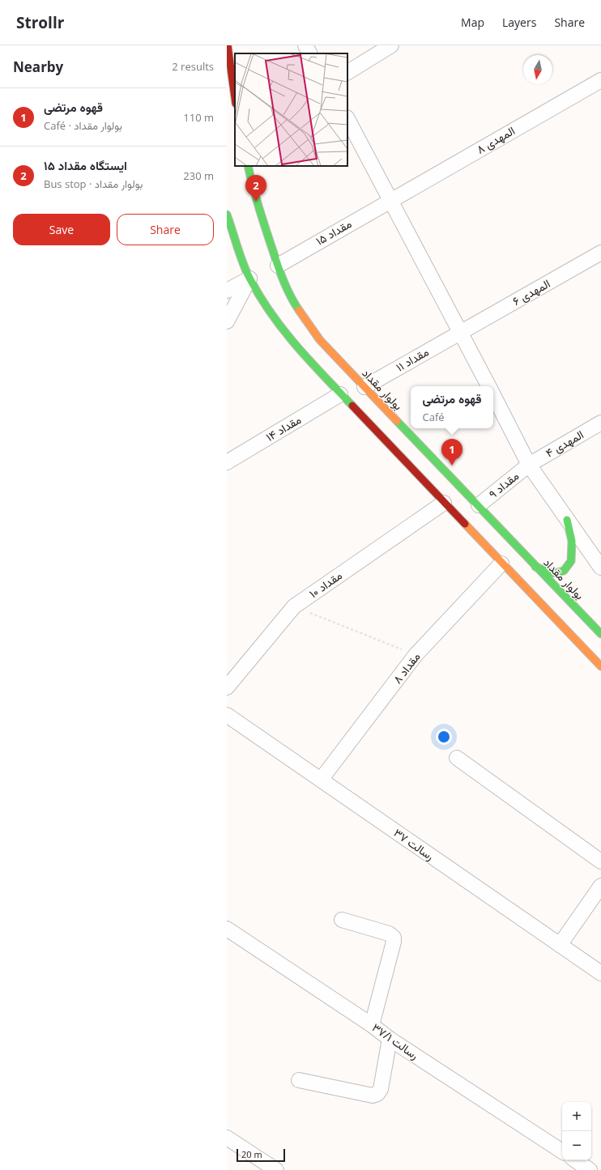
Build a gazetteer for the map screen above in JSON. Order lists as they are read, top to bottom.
{
  "streets": {
    "main road": ["بولوار مقداد"],
    "street": [
      "المهدی ۸",
      "مقداد ۱۵",
      "المهدی ۶",
      "مقداد ۱۱",
      "مقداد ۱۴",
      "المهدی ۴",
      "مقداد ۹",
      "مقداد ۱۰",
      "مقداد ۸",
      "رسالت ۳۷",
      "رسالت ۳۷/۱"
    ]
  },
  "crossings": [
    ["المهدی ۸", "مقداد ۱۵"],
    ["مقداد ۱۵", "بولوار مقداد"],
    ["المهدی ۶", "مقداد ۱۱"],
    ["مقداد ۱۱", "بولوار مقداد"],
    ["بولوار مقداد", "مقداد ۹"],
    ["المهدی ۴", "مقداد ۹"],
    ["مقداد ۸", "رسالت ۳۷"]
  ],
  "scale_bar": "20 m",
  "north": "bottom",
  "page": {
    "header": "Strollr",
    "nav": ["Map", "Layers", "Share"],
    "heading": ["Nearby", "2 results"],
    "list": [
      {
        "mark": "1",
        "name": "قهوه مرتضی",
        "note": "Café · بولوار مقداد",
        "value": "110 m"
      },
      {
        "mark": "2",
        "name": "ایستگاه مقداد ۱۵",
        "note": "Bus stop · بولوار مقداد",
        "value": "230 m"
      }
    ],
    "pins": ["2", "1"],
    "buttons": ["Save", "Share"],
    "popup": ["قهوه مرتضی", "Café"],
    "map_buttons": ["+", "−"],
    "scale": "20 m"
  }
}
